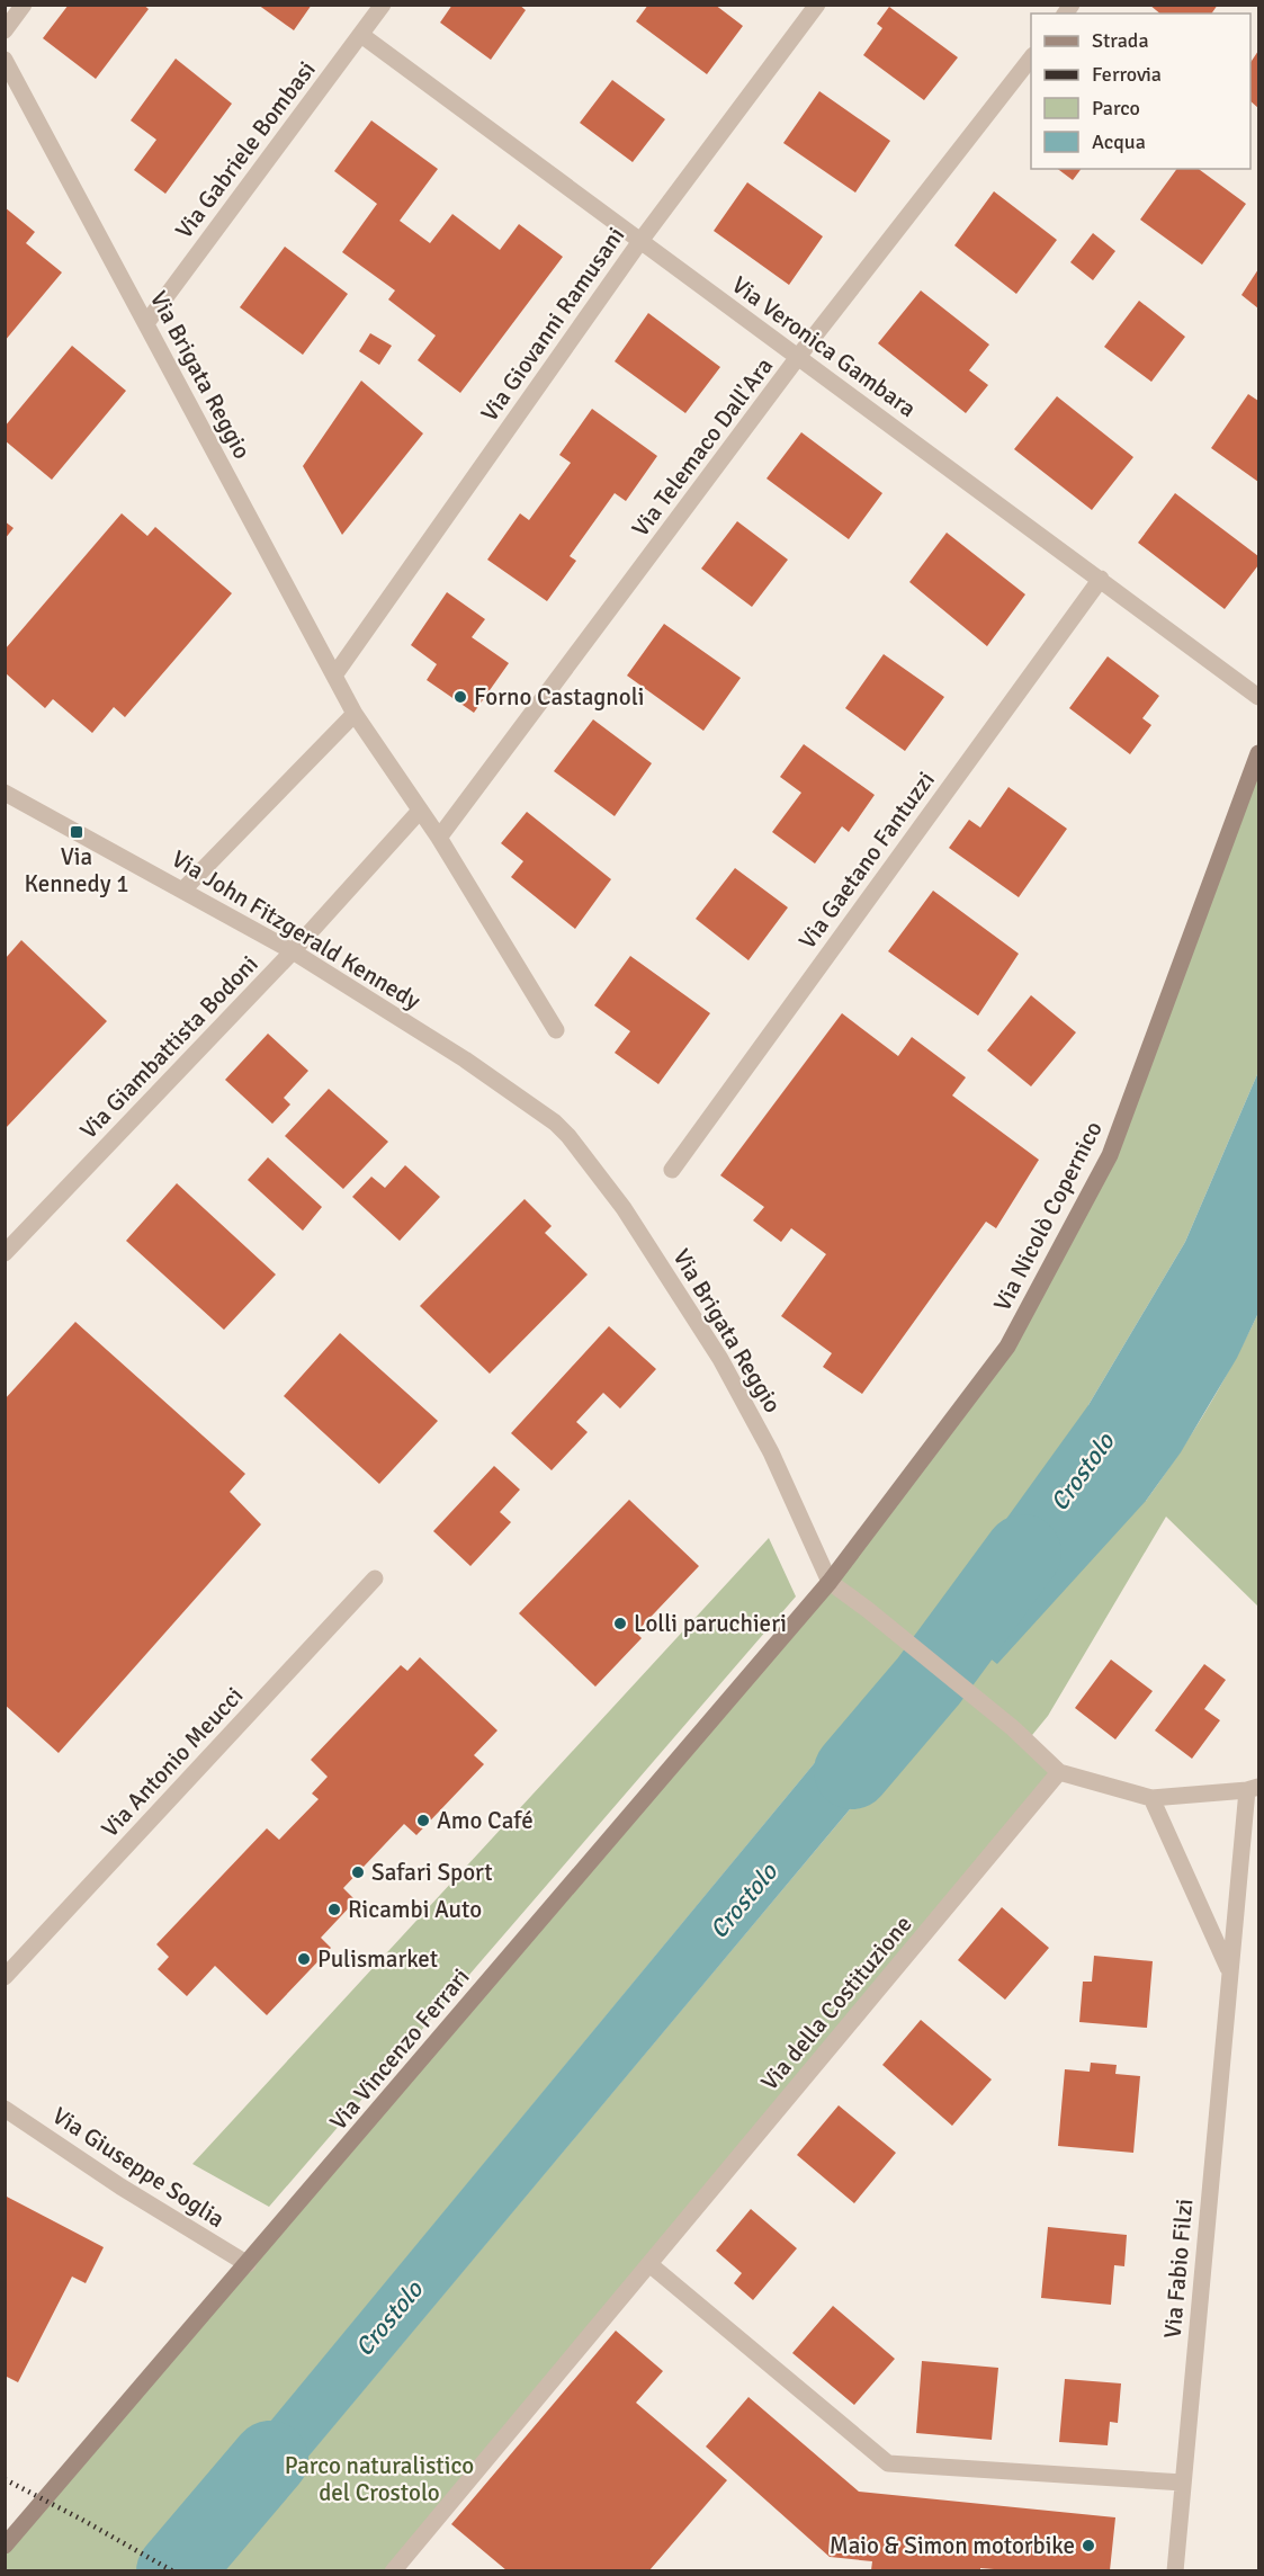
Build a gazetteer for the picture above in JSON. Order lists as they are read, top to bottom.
{
  "streets": {
    "street": [
      "Via Gabriele Bombasi",
      "Via Giovanni Ramusani",
      "Via Veronica Gambara",
      "Via Brigata Reggio",
      "Via Telemaco Dall'Ara",
      "Via Gaetano Fantuzzi",
      "Via John Fitzgerald Kennedy",
      "Via Giambattista Bodoni",
      "Via Nicolò Copernico",
      "Via Antonio Meucci",
      "Via della Costituzione",
      "Via Vincenzo Ferrari",
      "Via Giuseppe Soglia",
      "Via Fabio Filzi"
    ]
  },
  "crossings": [
    ["Via Gabriele Bombasi", "Via Veronica Gambara"],
    ["Via Gabriele Bombasi", "Via Brigata Reggio"],
    ["Via Giovanni Ramusani", "Via Veronica Gambara"],
    ["Via Giovanni Ramusani", "Via Brigata Reggio"],
    ["Via Veronica Gambara", "Via Telemaco Dall'Ara"],
    ["Via Veronica Gambara", "Via Gaetano Fantuzzi"],
    ["Via Brigata Reggio", "Via Telemaco Dall'Ara"],
    ["Via Brigata Reggio", "Via John Fitzgerald Kennedy"],
    ["Via Brigata Reggio", "Via Giambattista Bodoni"],
    ["Via Brigata Reggio", "Via Nicolò Copernico"],
    ["Via Brigata Reggio", "Via Vincenzo Ferrari"],
    ["Via John Fitzgerald Kennedy", "Via Giambattista Bodoni"],
    ["Via Nicolò Copernico", "Via Vincenzo Ferrari"],
    ["Via Vincenzo Ferrari", "Via Giuseppe Soglia"]
  ],
  "water": ["Crostolo"],
  "parks": ["Parco naturalistico del Crostolo"],
  "places": {
    "other": [
      "Forno Castagnoli",
      "Lolli paruchieri",
      "Amo Café",
      "Safari Sport",
      "Ricambi Auto",
      "Pulismarket",
      "Maio & Simon motorbike"
    ],
    "transit": ["Via Kennedy 1"]
  },
  "legend": [
    "Strada",
    "Ferrovia",
    "Parco",
    "Acqua"
  ]
}
